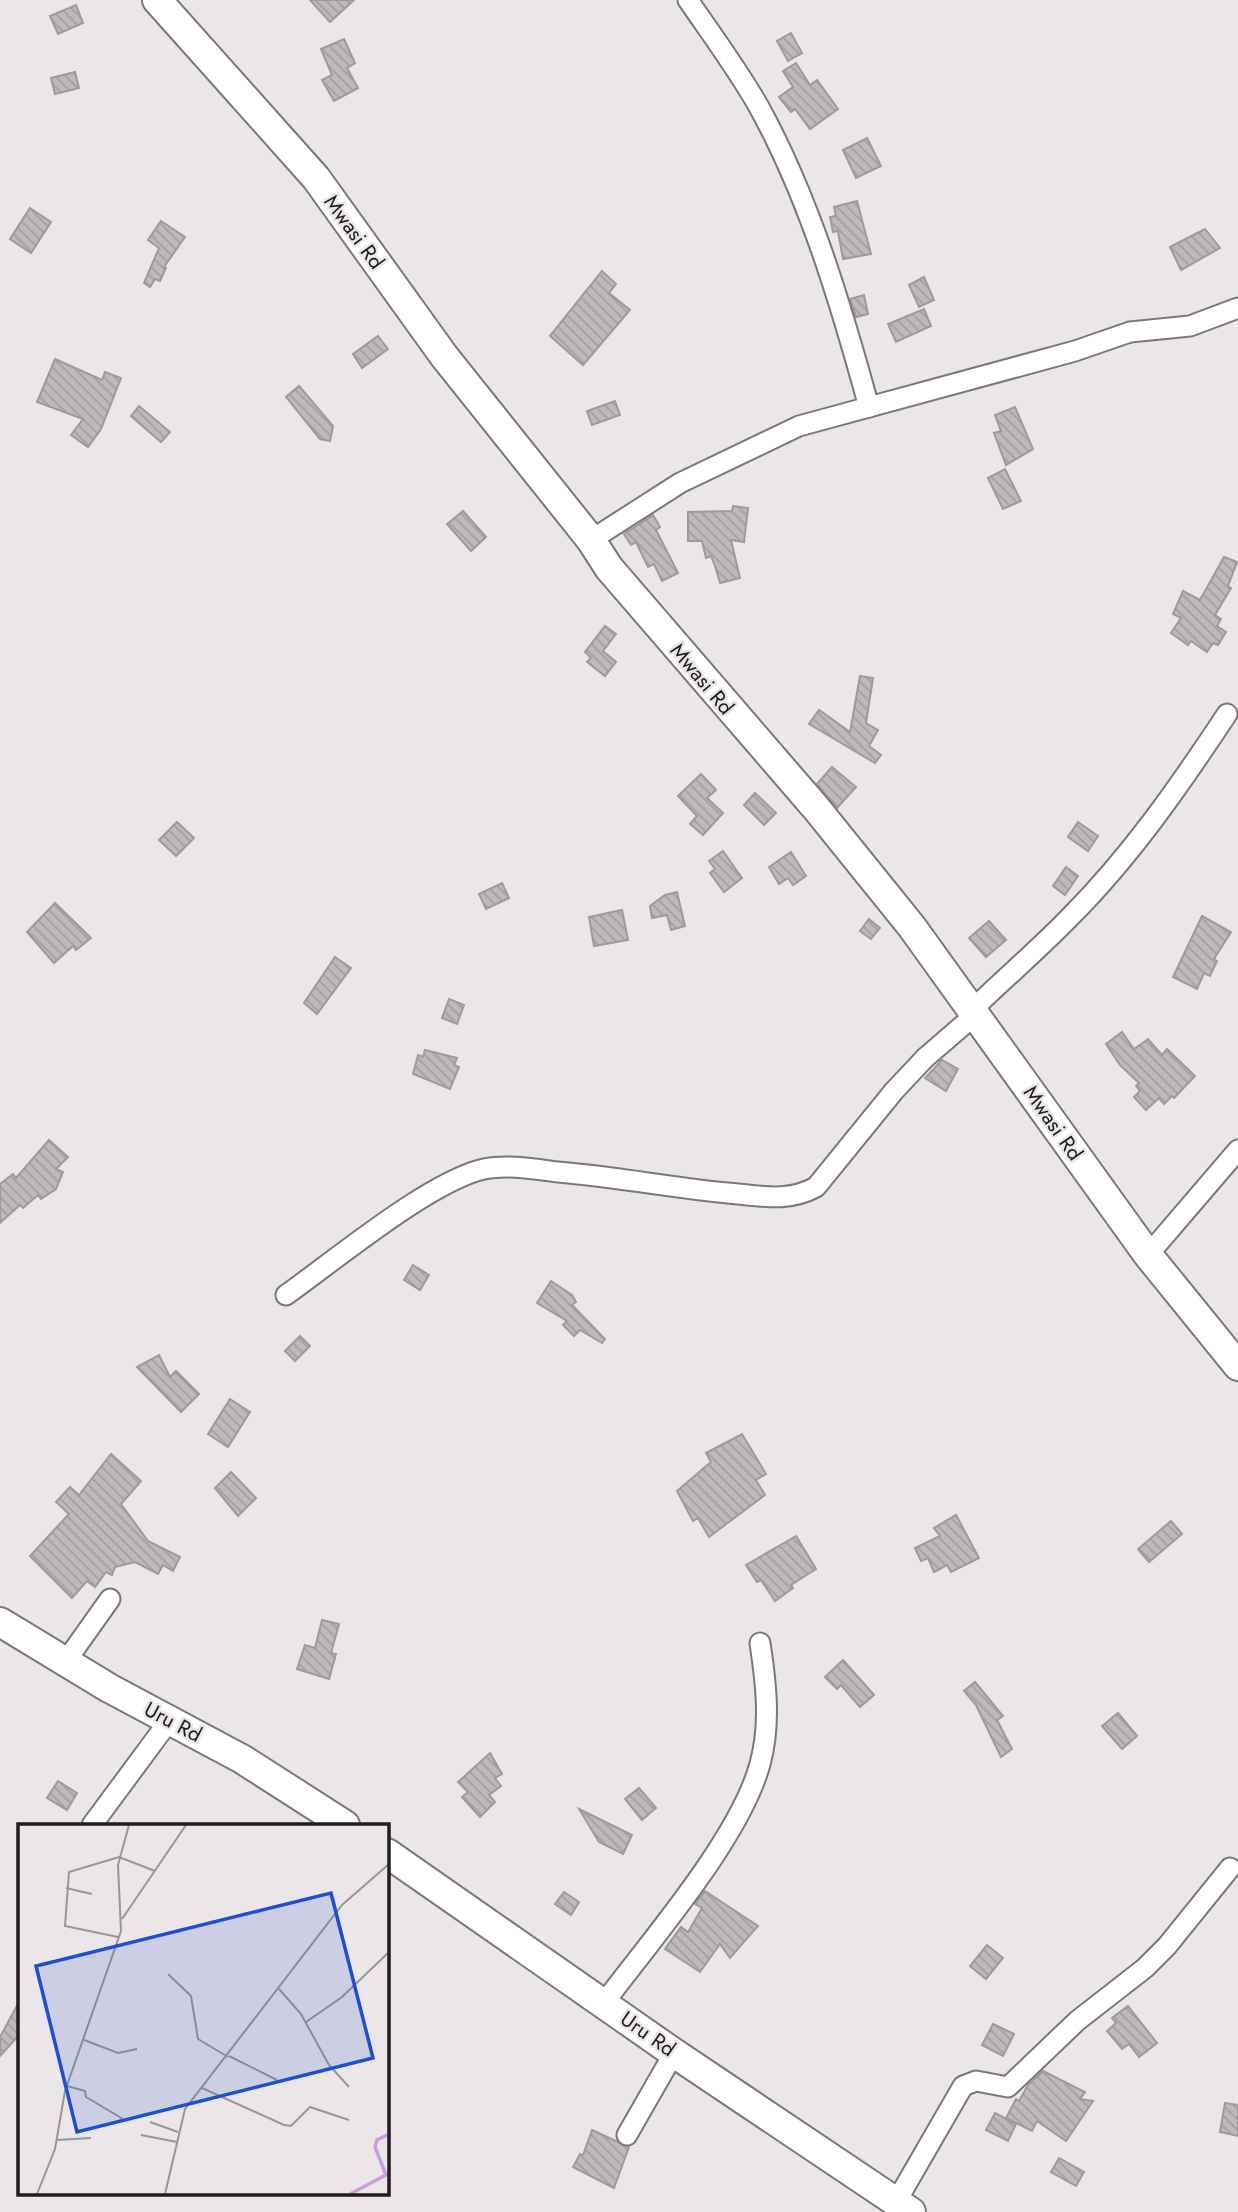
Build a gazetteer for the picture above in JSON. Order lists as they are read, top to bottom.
{
  "streets": {
    "street": ["Mwasi Rd", "Uru Rd"]
  }
}
